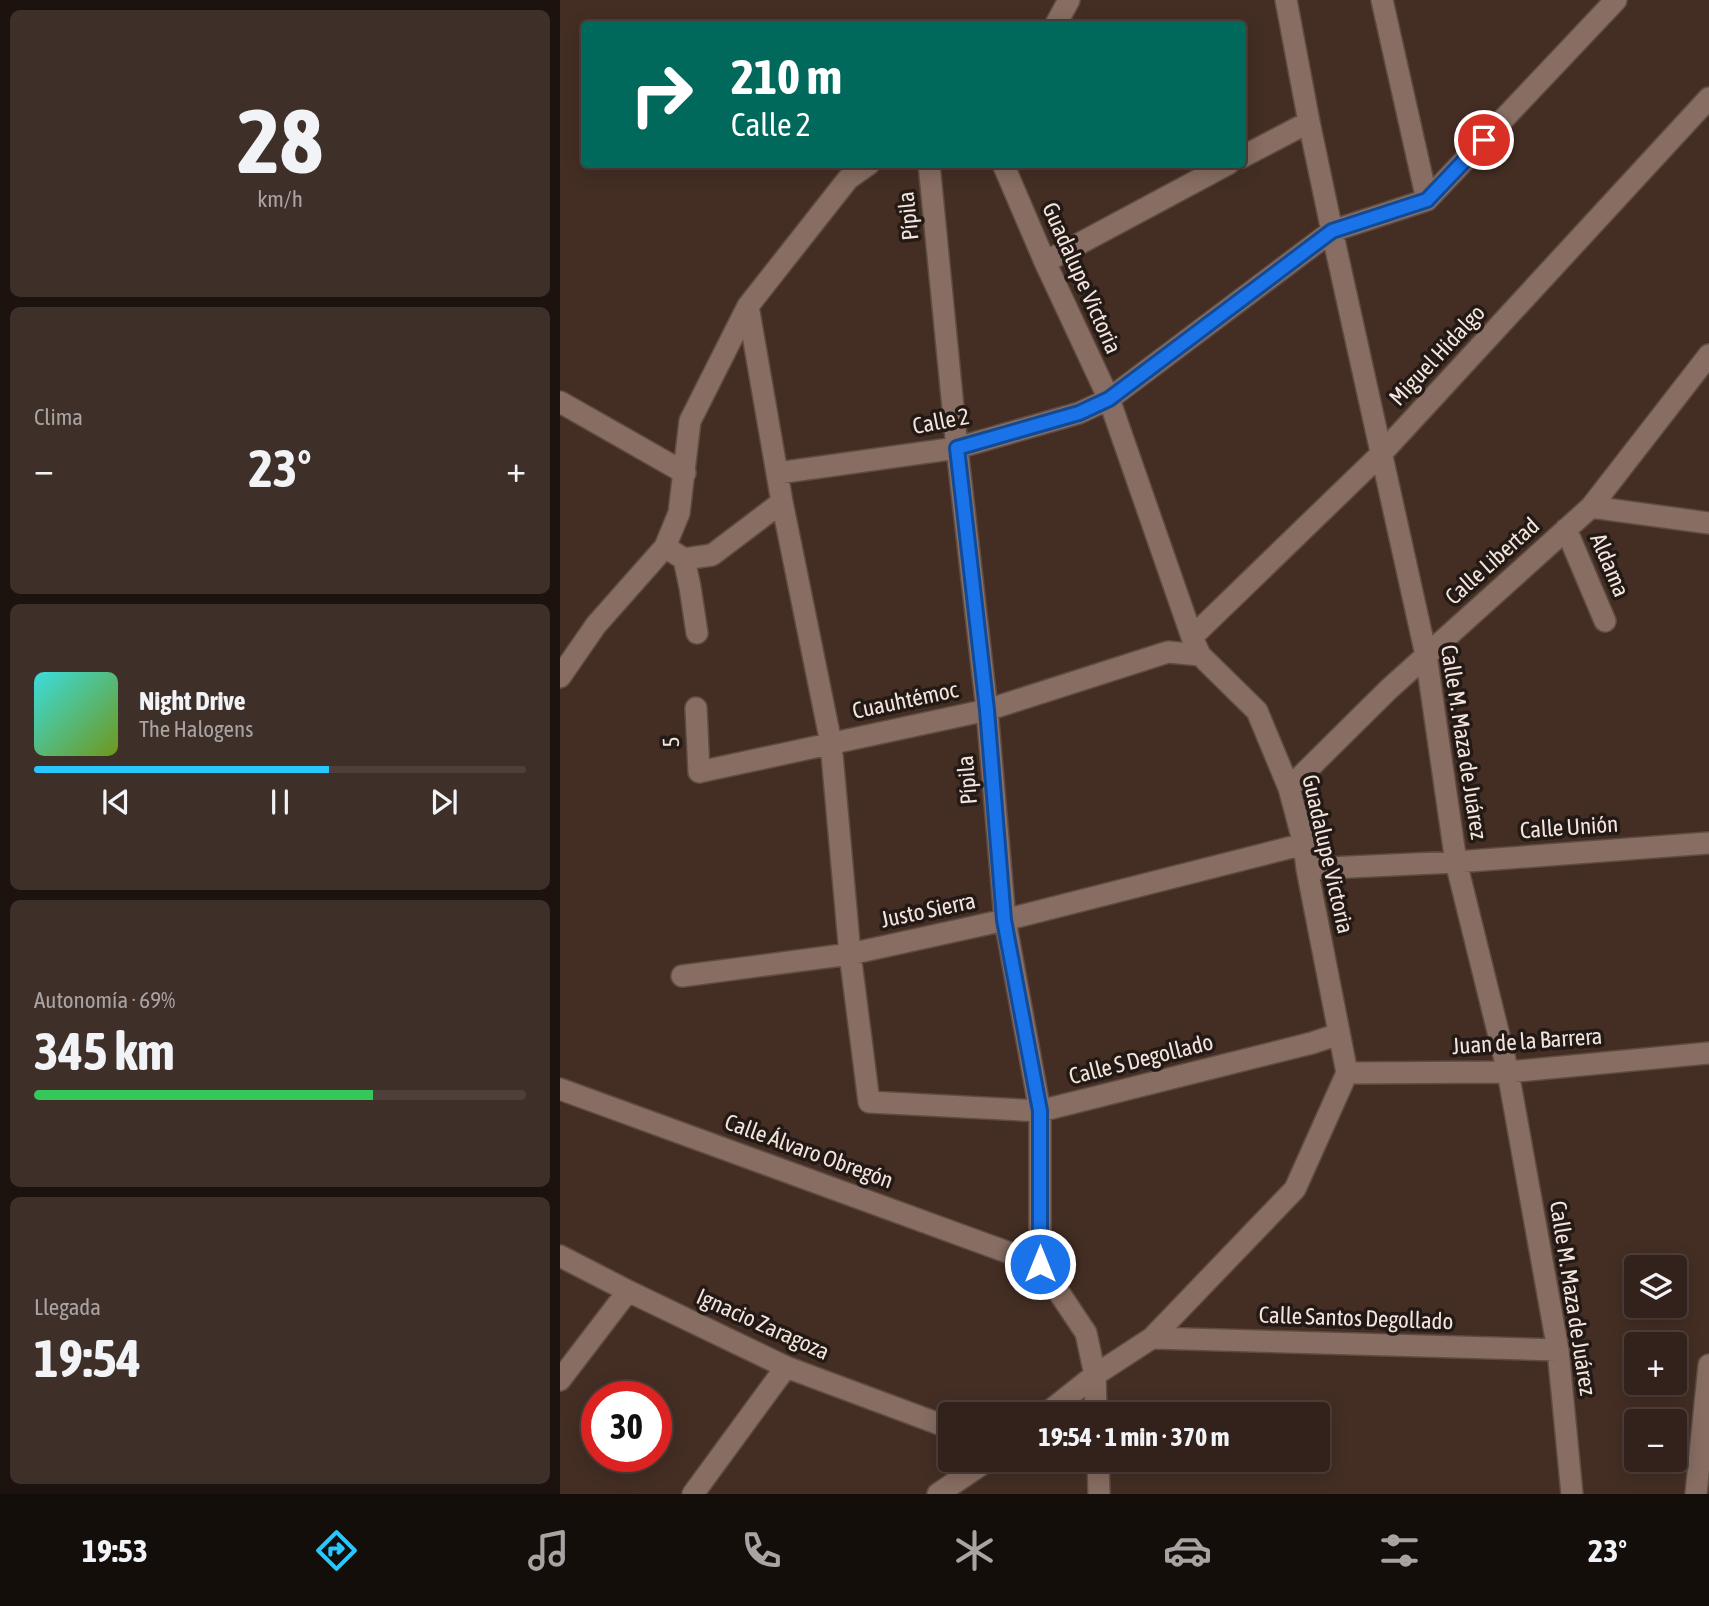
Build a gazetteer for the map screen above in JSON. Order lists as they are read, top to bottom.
{
  "streets": {
    "street": [
      "Pípila",
      "Guadalupe Victoria",
      "Miguel Hidalgo",
      "Calle 2",
      "Calle Libertad",
      "Aldama",
      "Cuauhtémoc",
      "5",
      "Calle M. Maza de Juárez",
      "Calle Unión",
      "Justo Sierra",
      "Juan de la Barrera",
      "Calle S Degollado",
      "Calle Álvaro Obregón",
      "Calle Santos Degollado",
      "Ignacio Zaragoza"
    ]
  },
  "crossings": [
    ["Pípila", "Calle 2"],
    ["Pípila", "Cuauhtémoc"],
    ["Pípila", "Justo Sierra"],
    ["Pípila", "Calle S Degollado"],
    ["Pípila", "Calle Álvaro Obregón"],
    ["Guadalupe Victoria", "Miguel Hidalgo"],
    ["Guadalupe Victoria", "Calle 2"],
    ["Guadalupe Victoria", "Calle Libertad"],
    ["Guadalupe Victoria", "Cuauhtémoc"],
    ["Guadalupe Victoria", "Calle Unión"],
    ["Guadalupe Victoria", "Justo Sierra"],
    ["Guadalupe Victoria", "Juan de la Barrera"],
    ["Guadalupe Victoria", "Calle S Degollado"],
    ["Miguel Hidalgo", "Cuauhtémoc"],
    ["Miguel Hidalgo", "Calle M. Maza de Juárez"],
    ["Calle 2", "Calle M. Maza de Juárez"],
    ["Calle Libertad", "Aldama"],
    ["Calle Libertad", "Calle M. Maza de Juárez"],
    ["Cuauhtémoc", "5"],
    ["Calle M. Maza de Juárez", "Calle Unión"],
    ["Calle M. Maza de Juárez", "Juan de la Barrera"],
    ["Calle M. Maza de Juárez", "Calle Santos Degollado"],
    ["Justo Sierra", "Calle S Degollado"]
  ],
  "page": {
    "tile": [
      ["28", "km/h"],
      "Clima",
      ["Autonomía · 69%", "345 km"],
      ["Llegada", "19:54"]
    ],
    "turn": ["210 m", "Calle 2"],
    "heat": ["−", "23°", "+"],
    "song": ["Night Drive", "The Halogens"],
    "map_buttons": ["+", "−"],
    "limit": "30",
    "trip": "19:54 · 1 min · 370 m",
    "tabs": ["19:53", "23°"]
  }
}
